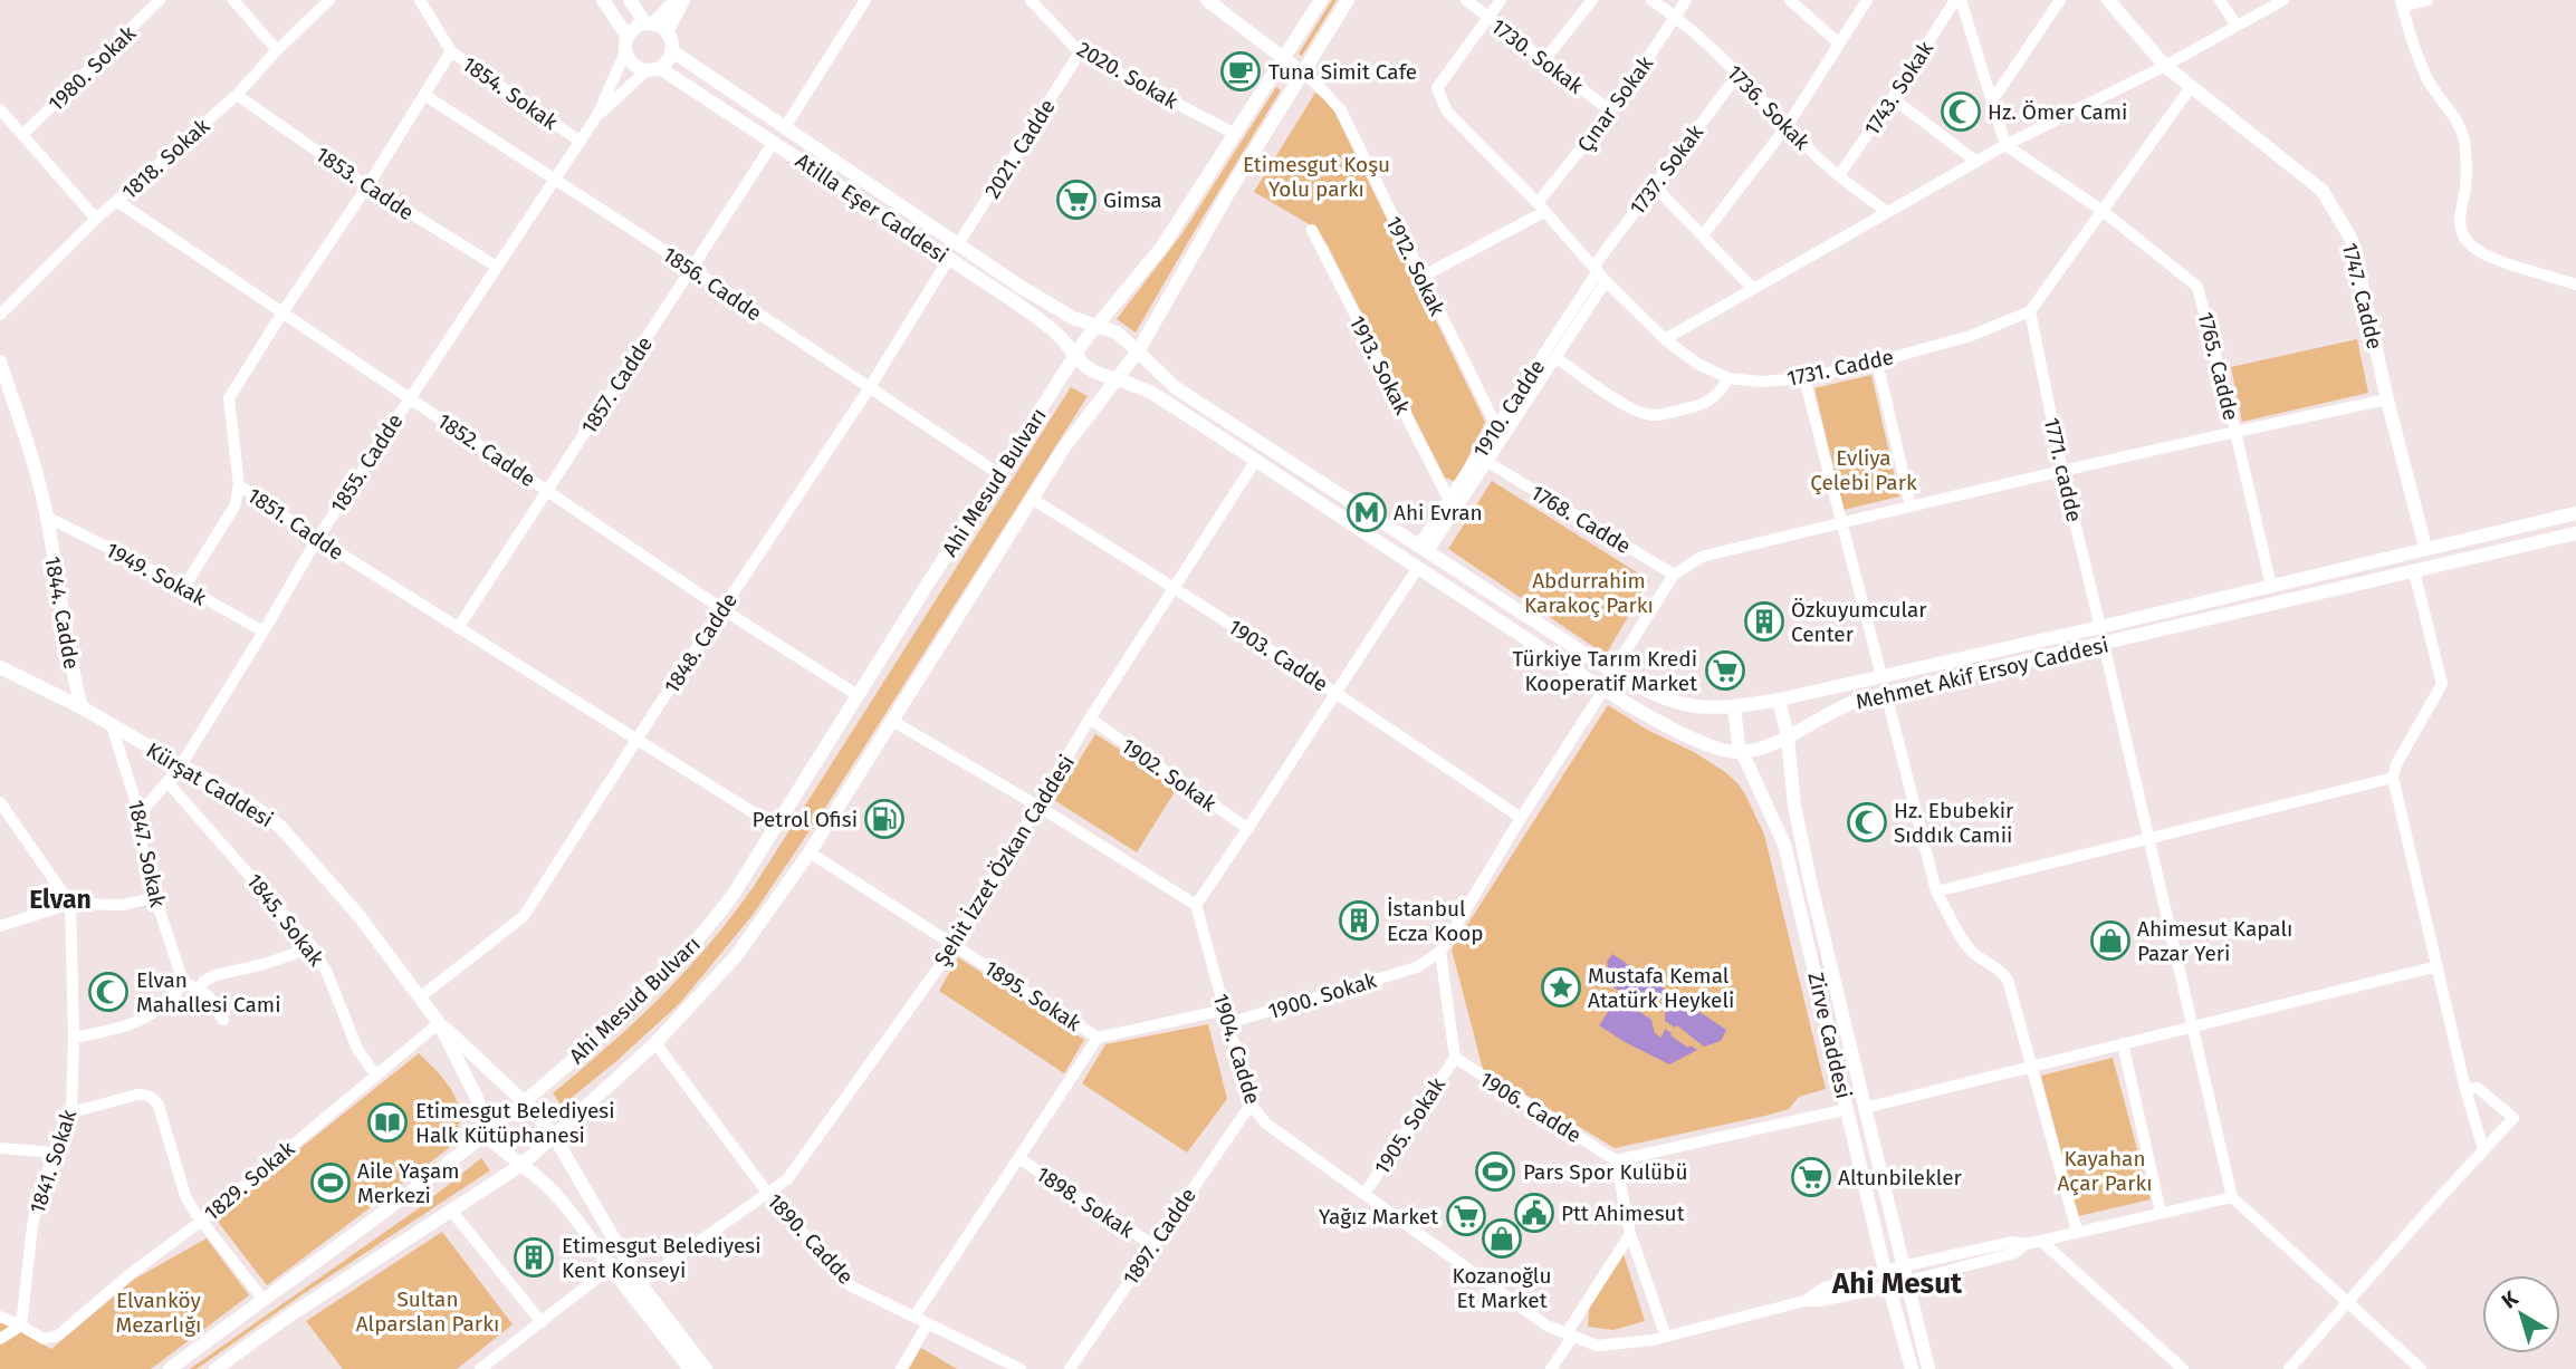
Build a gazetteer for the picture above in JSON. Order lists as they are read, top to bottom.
{
  "streets": {
    "main road": [
      "Atilla Eşer Caddesi",
      "1747. Cadde",
      "Ahi Mesud Bulvarı",
      "1844. Cadde",
      "Mehmet Akif Ersoy Caddesi",
      "Kürşat Caddesi",
      "Zirve Caddesi"
    ],
    "street": [
      "1730. Sokak",
      "1980. Sokak",
      "2020. Sokak",
      "1743. Sokak",
      "1854. Sokak",
      "Çınar Sokak",
      "1736. Sokak",
      "2021. Cadde",
      "1818. Sokak",
      "1737. Sokak",
      "1853. Cadde",
      "1912. Sokak",
      "1856. Cadde",
      "1913. Sokak",
      "1765. Cadde",
      "1731. Cadde",
      "1857. Cadde",
      "1910. Cadde",
      "1852. Cadde",
      "1855. Cadde",
      "1771. cadde",
      "1768. Cadde",
      "1851. Cadde",
      "1949. Sokak",
      "1848. Cadde",
      "1903. Cadde",
      "1902. Sokak",
      "1847. Sokak",
      "Şehit İzzet Özkan Caddesi",
      "1845. Sokak",
      "1895. Sokak",
      "1900. Sokak",
      "1904. Cadde",
      "1906. Cadde",
      "1905. Sokak",
      "1841. Sokak",
      "1829. Sokak",
      "1898. Sokak",
      "1897. Cadde",
      "1890. Cadde"
    ]
  },
  "crossings": [
    ["1730. Sokak", "Çınar Sokak"],
    ["1730. Sokak", "1731. Cadde"],
    ["2020. Sokak", "2021. Cadde"],
    ["2020. Sokak", "Ahi Mesud Bulvarı"],
    ["1743. Sokak", "1736. Sokak"],
    ["1854. Sokak", "1855. Cadde"],
    ["1854. Sokak", "1851. Cadde"],
    ["Çınar Sokak", "1736. Sokak"],
    ["Çınar Sokak", "1731. Cadde"],
    ["1736. Sokak", "1737. Sokak"],
    ["2021. Cadde", "Atilla Eşer Caddesi"],
    ["1818. Sokak", "1853. Cadde"],
    ["1818. Sokak", "1852. Cadde"],
    ["1737. Sokak", "1731. Cadde"],
    ["1737. Sokak", "1910. Cadde"],
    ["1853. Cadde", "1855. Cadde"],
    ["1853. Cadde", "1851. Cadde"],
    ["Atilla Eşer Caddesi", "1857. Cadde"],
    ["Atilla Eşer Caddesi", "1855. Cadde"],
    ["Atilla Eşer Caddesi", "Ahi Mesud Bulvarı"],
    ["Atilla Eşer Caddesi", "1848. Cadde"],
    ["1912. Sokak", "1910. Cadde"],
    ["1912. Sokak", "Ahi Mesud Bulvarı"],
    ["1856. Cadde", "1857. Cadde"],
    ["1856. Cadde", "1855. Cadde"],
    ["1856. Cadde", "Ahi Mesud Bulvarı"],
    ["1856. Cadde", "1851. Cadde"],
    ["1856. Cadde", "1848. Cadde"],
    ["1747. Cadde", "Mehmet Akif Ersoy Caddesi"],
    ["1913. Sokak", "1910. Cadde"],
    ["1765. Cadde", "Mehmet Akif Ersoy Caddesi"],
    ["1731. Cadde", "1910. Cadde"],
    ["1731. Cadde", "1771. cadde"],
    ["1857. Cadde", "1852. Cadde"],
    ["1857. Cadde", "1851. Cadde"],
    ["1910. Cadde", "1768. Cadde"],
    ["1910. Cadde", "Mehmet Akif Ersoy Caddesi"],
    ["1852. Cadde", "1855. Cadde"],
    ["1852. Cadde", "Ahi Mesud Bulvarı"],
    ["1852. Cadde", "1851. Cadde"],
    ["1852. Cadde", "1848. Cadde"],
    ["1855. Cadde", "1851. Cadde"],
    ["1855. Cadde", "1949. Sokak"],
    ["1855. Cadde", "Kürşat Caddesi"],
    ["1855. Cadde", "1847. Sokak"],
    ["1855. Cadde", "1845. Sokak"],
    ["1771. cadde", "Mehmet Akif Ersoy Caddesi"],
    ["Ahi Mesud Bulvarı", "1851. Cadde"],
    ["Ahi Mesud Bulvarı", "1903. Cadde"],
    ["Ahi Mesud Bulvarı", "Mehmet Akif Ersoy Caddesi"],
    ["Ahi Mesud Bulvarı", "Kürşat Caddesi"],
    ["Ahi Mesud Bulvarı", "1895. Sokak"],
    ["Ahi Mesud Bulvarı", "1890. Cadde"],
    ["1851. Cadde", "1848. Cadde"],
    ["1949. Sokak", "1844. Cadde"],
    ["1844. Cadde", "Kürşat Caddesi"],
    ["1848. Cadde", "Kürşat Caddesi"],
    ["1903. Cadde", "Şehit İzzet Özkan Caddesi"],
    ["Mehmet Akif Ersoy Caddesi", "Zirve Caddesi"],
    ["1902. Sokak", "Şehit İzzet Özkan Caddesi"],
    ["Kürşat Caddesi", "1847. Sokak"],
    ["Kürşat Caddesi", "Şehit İzzet Özkan Caddesi"],
    ["Kürşat Caddesi", "1829. Sokak"],
    ["Şehit İzzet Özkan Caddesi", "1895. Sokak"],
    ["Şehit İzzet Özkan Caddesi", "1890. Cadde"],
    ["1845. Sokak", "1829. Sokak"],
    ["1900. Sokak", "1904. Cadde"],
    ["Zirve Caddesi", "1904. Cadde"],
    ["1904. Cadde", "1905. Sokak"],
    ["1904. Cadde", "1897. Cadde"],
    ["1906. Cadde", "1905. Sokak"],
    ["1841. Sokak", "1829. Sokak"],
    ["1898. Sokak", "1897. Cadde"]
  ],
  "districts": ["Elvan", "Ahi Mesut"],
  "parks": [
    "Etimesgut Koşu Yolu parkı",
    "Evliya Çelebi Park",
    "Abdurrahim Karakoç Parkı",
    "Kayahan Açar Parkı",
    "Sultan Alparslan Parkı",
    "Elvanköy Mezarlığı"
  ],
  "places": {
    "cafe": ["Tuna Simit Cafe"],
    "mosque": ["Hz. Ömer Cami", "Hz. Ebubekir Sıddık Camii", "Elvan Mahallesi Cami"],
    "supermarket": [
      "Gimsa",
      "Türkiye Tarım Kredi Kooperatif Market",
      "Altunbilekler",
      "Yağız Market"
    ],
    "metro station": ["Ahi Evran"],
    "building": ["Özkuyumcular Center", "İstanbul Ecza Koop", "Etimesgut Belediyesi Kent Konseyi"],
    "fuel station": ["Petrol Ofisi"],
    "shop": ["Ahimesut Kapalı Pazar Yeri", "Kozanoğlu Et Market"],
    "place": ["Mustafa Kemal Atatürk Heykeli"],
    "library": ["Etimesgut Belediyesi Halk Kütüphanesi"],
    "sports": ["Pars Spor Kulübü", "Aile Yaşam Merkezi"],
    "public building": ["Ptt Ahimesut"]
  },
  "north": "top left"
}
